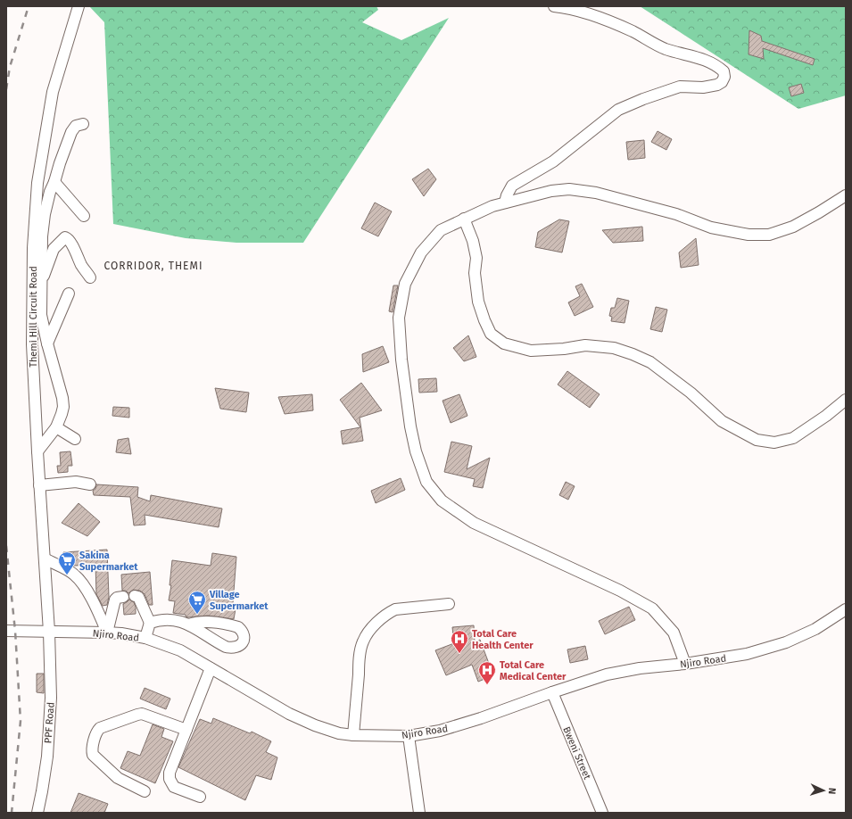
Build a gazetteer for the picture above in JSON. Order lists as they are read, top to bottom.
{
  "streets": {
    "street": [
      "Themi Hill Circuit Road",
      "Njiro Road",
      "PPF Road",
      "Bweni Street"
    ]
  },
  "crossings": [
    ["Themi Hill Circuit Road", "Njiro Road"],
    ["Themi Hill Circuit Road", "PPF Road"],
    ["Njiro Road", "PPF Road"],
    ["Njiro Road", "Bweni Street"]
  ],
  "districts": ["CORRIDOR, THEMI"],
  "places": {
    "supermarket": ["Sakina Supermarket", "Village Supermarket"],
    "hospital": ["Total Care Health Center", "Total Care Medical Center"]
  },
  "north": "right"
}
